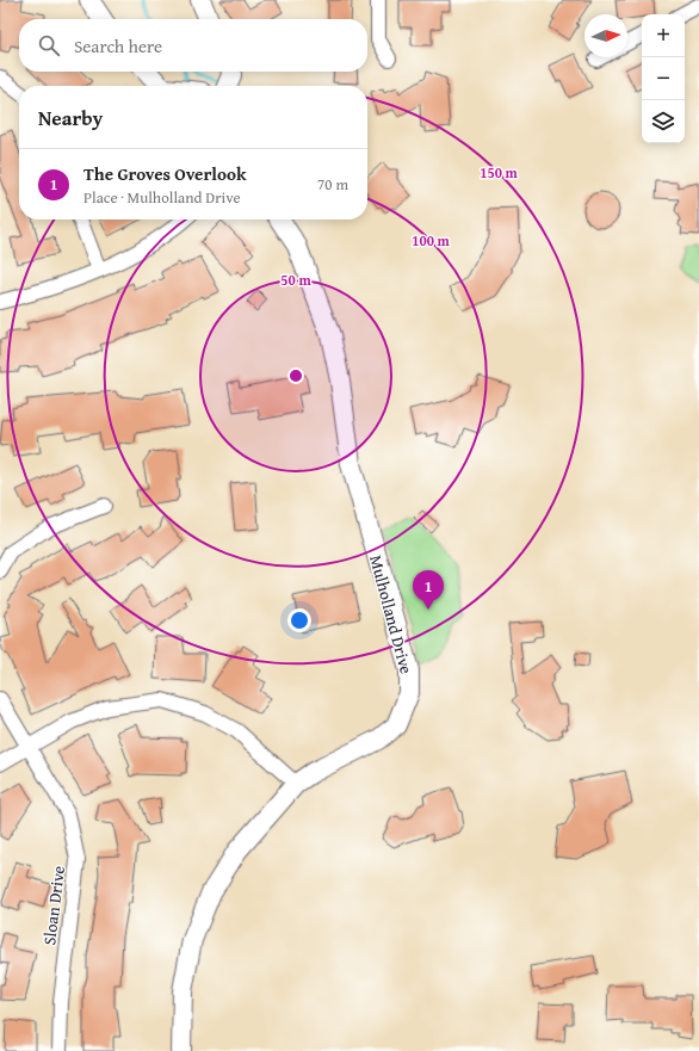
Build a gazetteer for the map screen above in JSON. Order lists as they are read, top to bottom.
{
  "streets": {
    "main road": ["Mulholland Drive"],
    "street": ["Sloan Drive"]
  },
  "north": "right",
  "page": {
    "map_buttons": ["+", "−"],
    "search": "Search here",
    "heading": "Nearby",
    "list": [
      {
        "mark": "1",
        "name": "The Groves Overlook",
        "note": "Place · Mulholland Drive",
        "value": "70 m"
      }
    ],
    "pins": "1"
  },
  "rings": ["150 m", "100 m", "50 m"]
}
